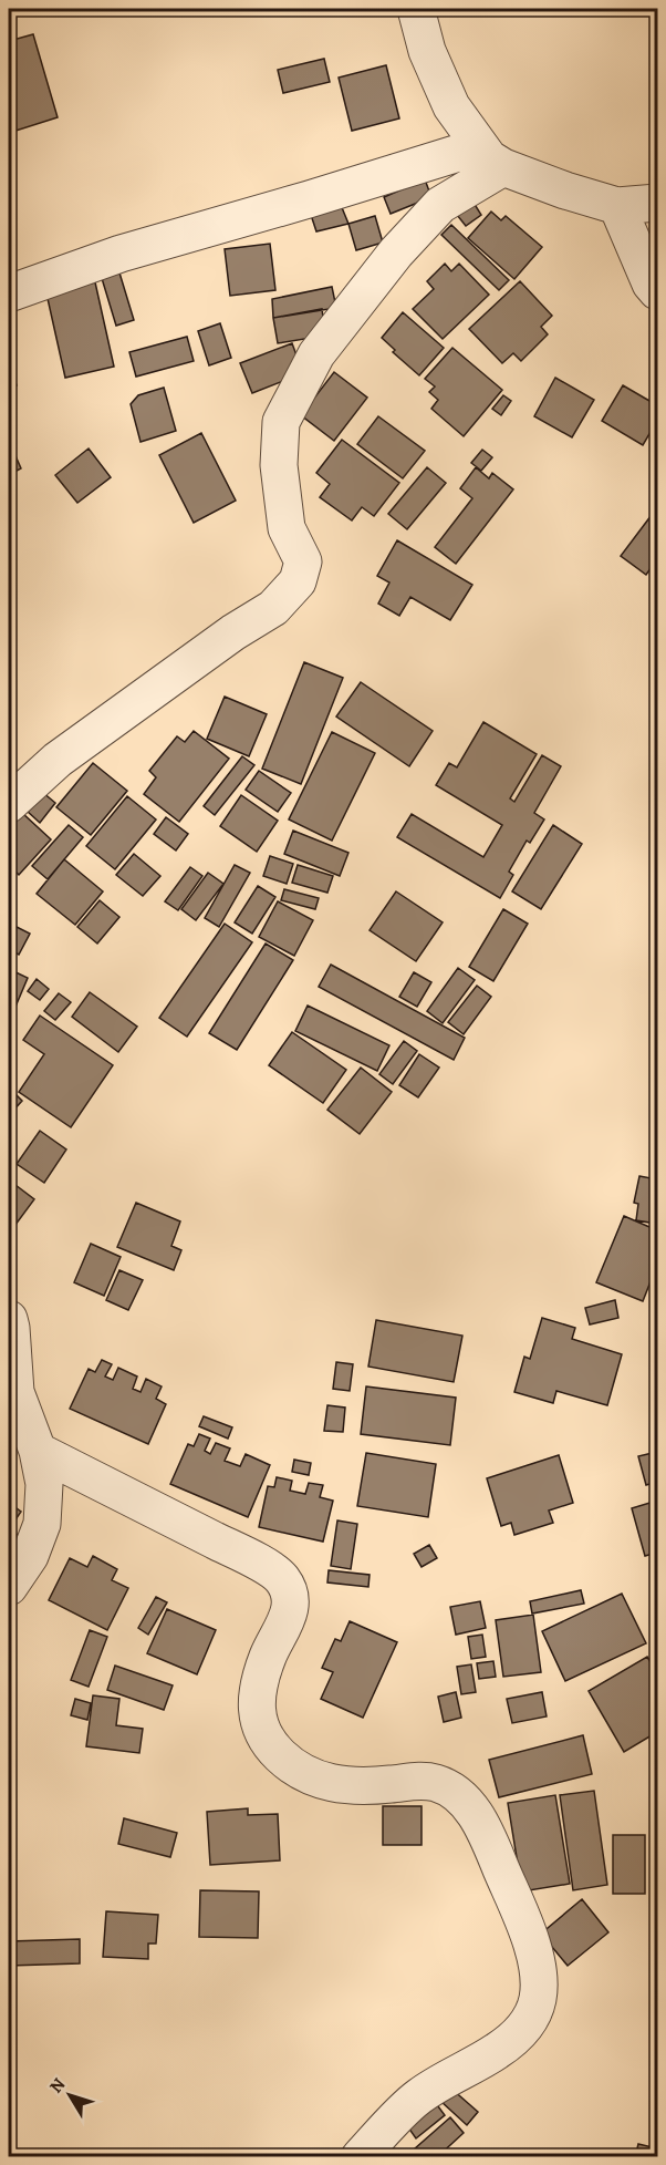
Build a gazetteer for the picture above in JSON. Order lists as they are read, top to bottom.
{
  "north": "top left"
}
